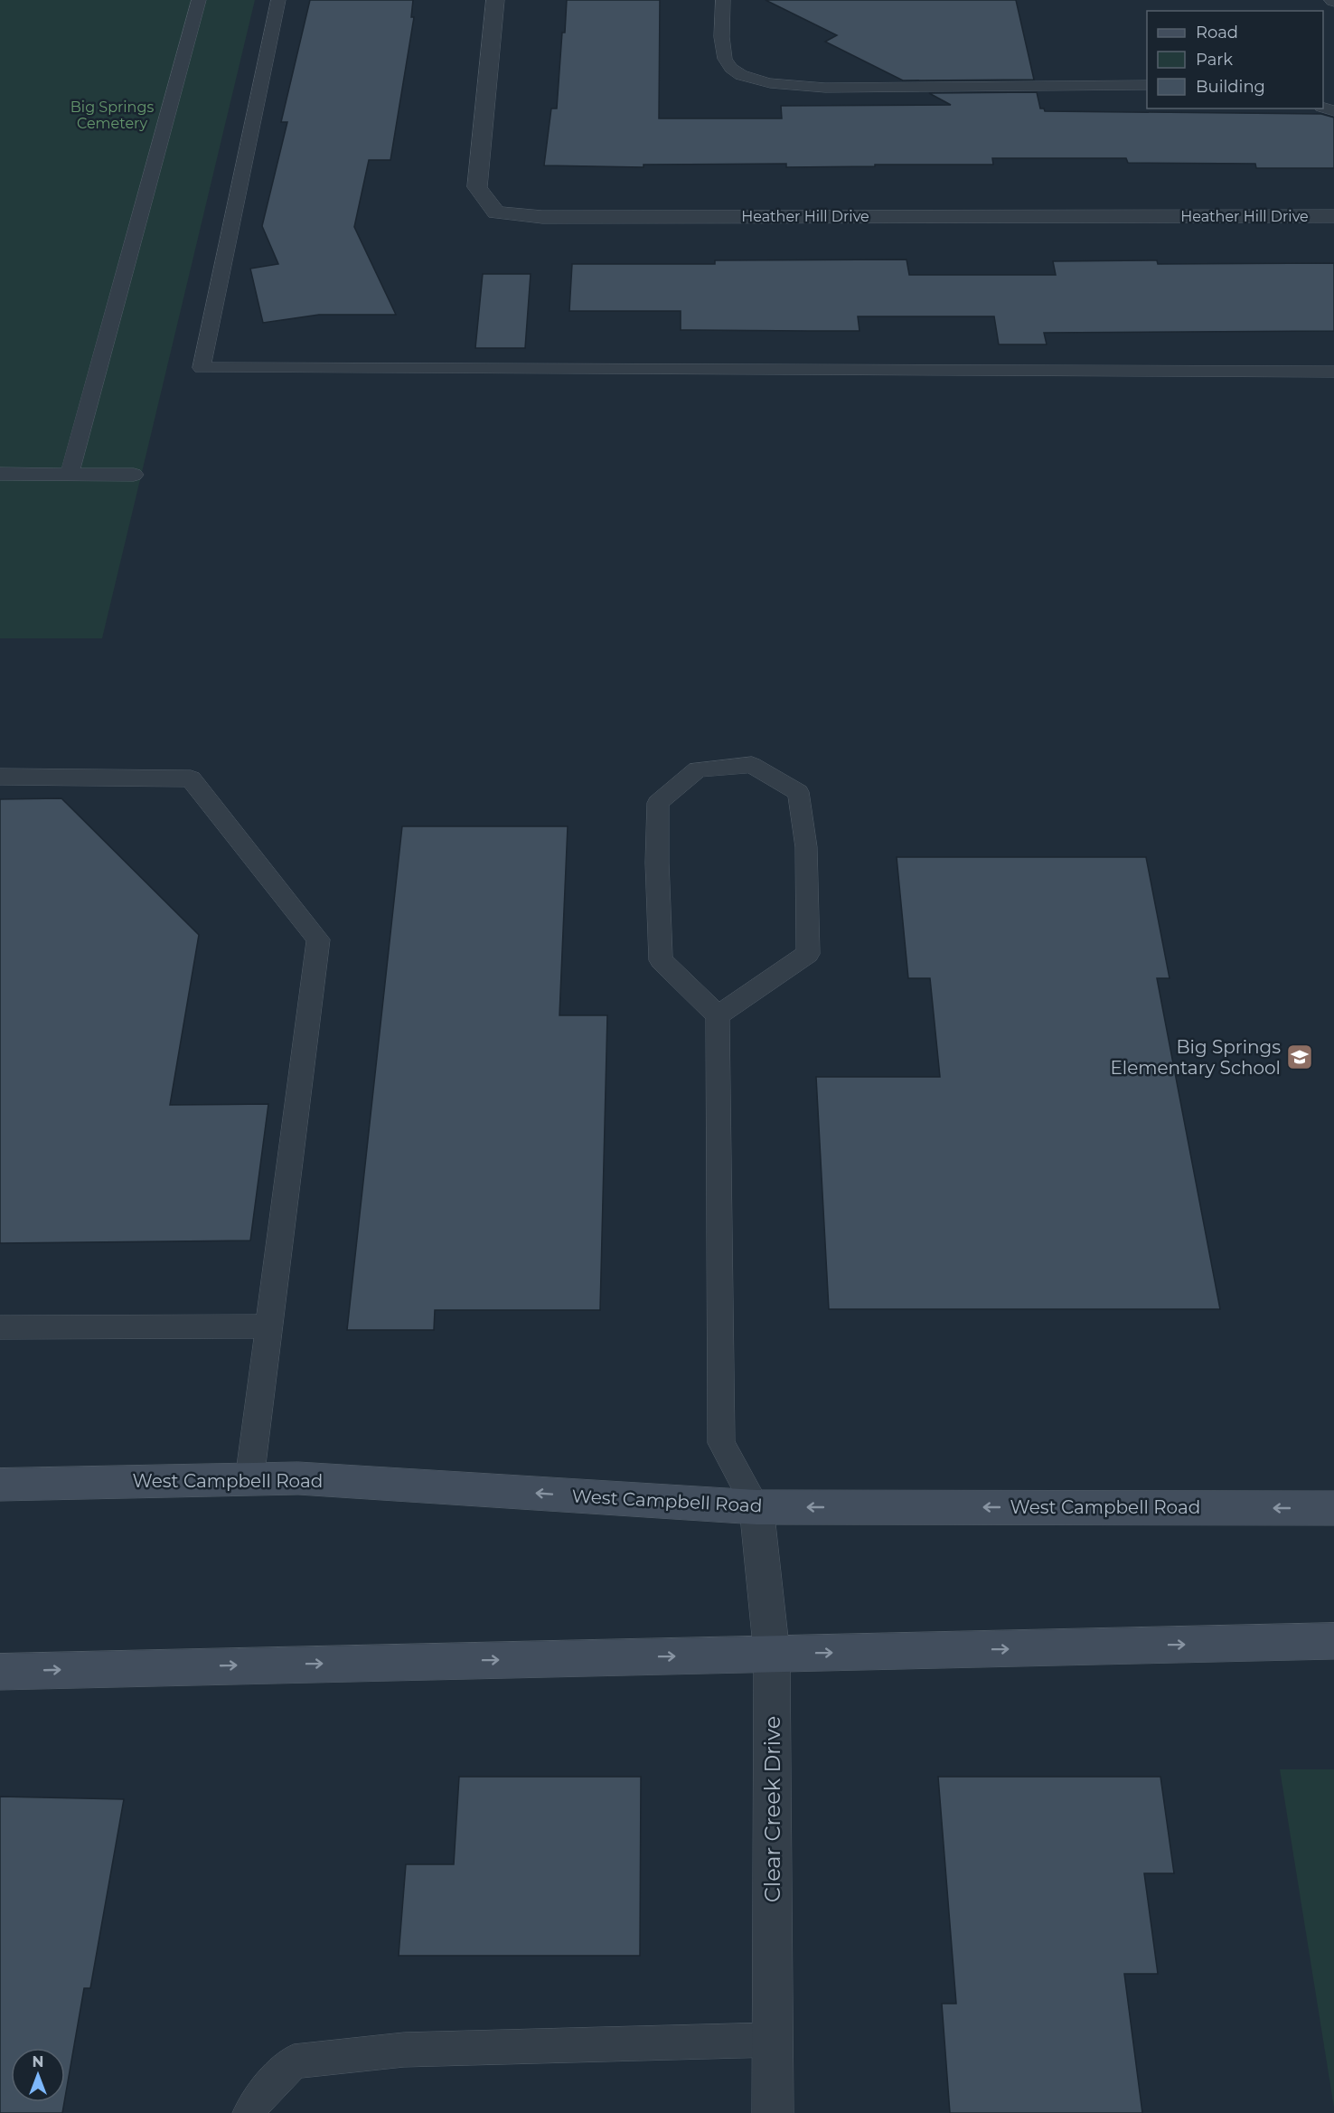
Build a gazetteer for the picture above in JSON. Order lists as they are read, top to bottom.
{
  "streets": {
    "main road": ["West Campbell Road"],
    "street": ["Heather Hill Drive", "Clear Creek Drive"]
  },
  "crossings": [
    ["West Campbell Road", "Clear Creek Drive"]
  ],
  "parks": ["Big Springs Cemetery"],
  "places": {
    "school or university": ["Big Springs Elementary School"]
  },
  "legend": ["Road", "Park", "Building"],
  "north": "top"
}
